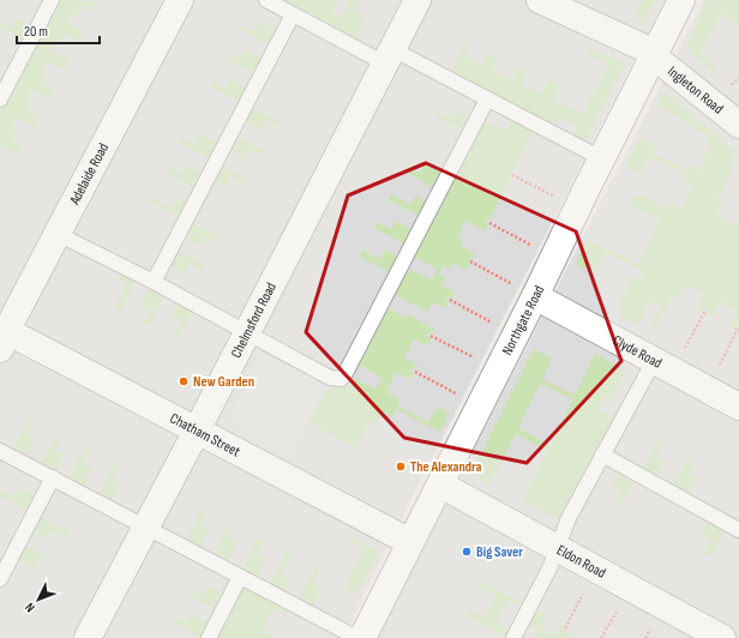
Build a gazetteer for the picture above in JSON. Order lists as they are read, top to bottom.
{
  "streets": {
    "street": [
      "Ingleton Road",
      "Adelaide Road",
      "Northgate Road",
      "Chelmsford Road",
      "Clyde Road",
      "Chatham Street",
      "Eldon Road"
    ]
  },
  "crossings": [
    ["Ingleton Road", "Northgate Road"],
    ["Adelaide Road", "Chatham Street"],
    ["Northgate Road", "Clyde Road"],
    ["Northgate Road", "Chatham Street"],
    ["Northgate Road", "Eldon Road"],
    ["Chelmsford Road", "Chatham Street"]
  ],
  "places": ["New Garden", "The Alexandra", "Big Saver"],
  "scale_bar": "20 m",
  "north": "bottom left"
}
